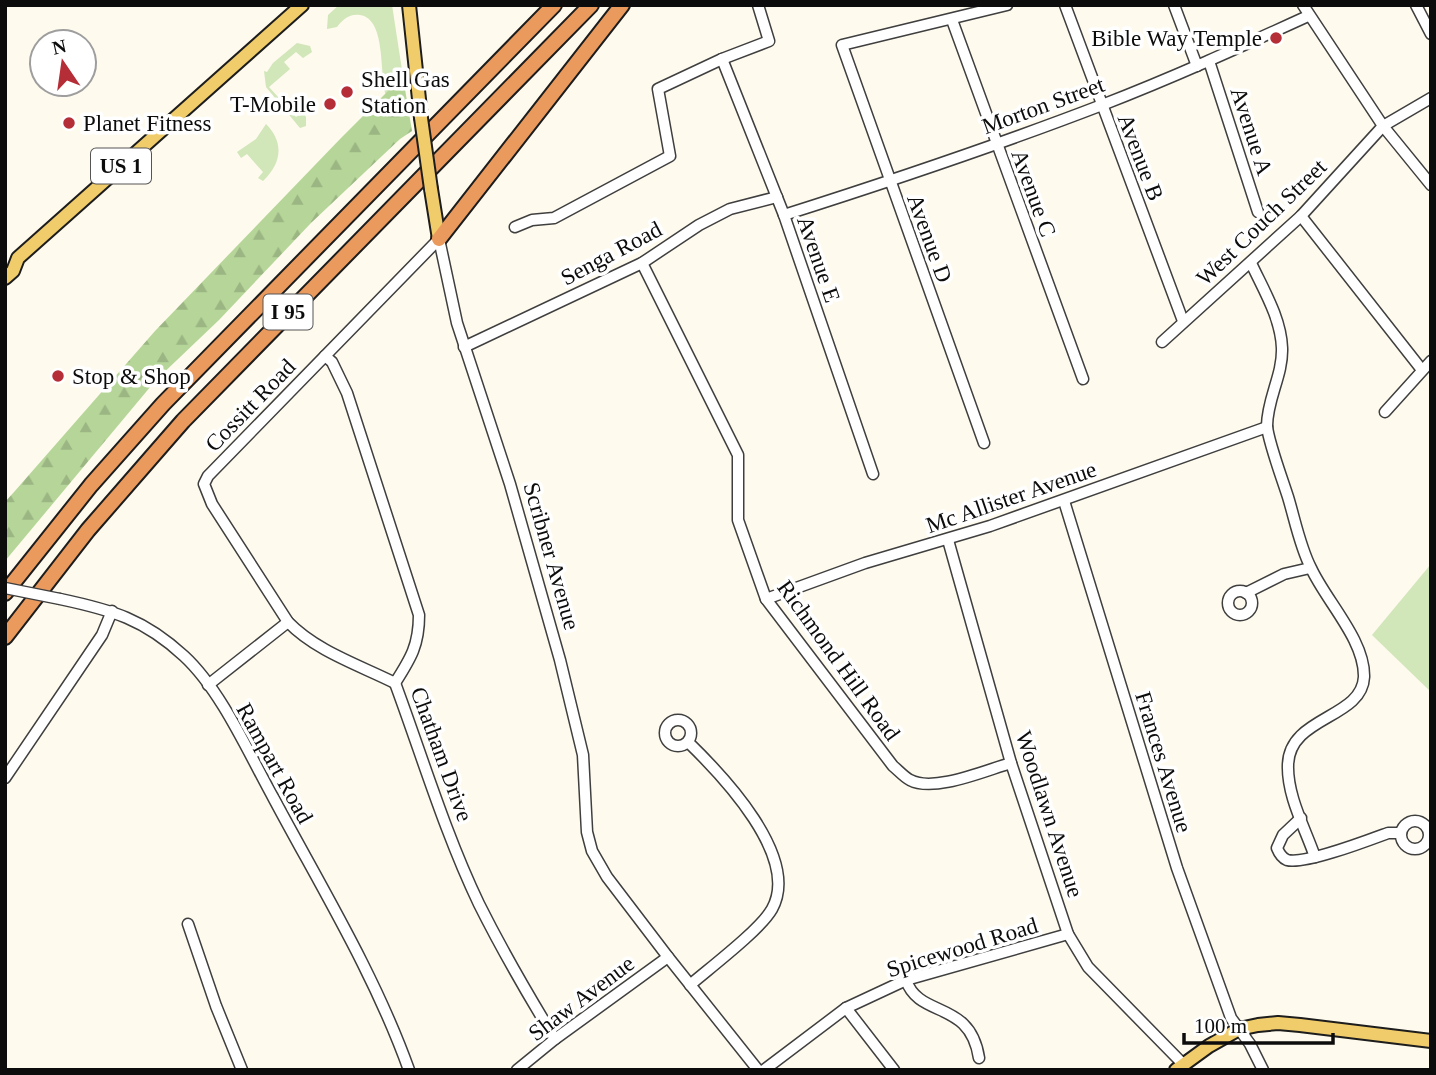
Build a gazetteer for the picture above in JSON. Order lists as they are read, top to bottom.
{
  "streets": {
    "highway": ["I 95"],
    "main road": ["US 1", "Scribner Avenue"],
    "street": [
      "Morton Street",
      "Avenue A",
      "Avenue B",
      "Avenue C",
      "West Couch Street",
      "Avenue D",
      "Senga Road",
      "Avenue E",
      "Cossitt Road",
      "Mc Allister Avenue",
      "Richmond Hill Road",
      "Chatham Drive",
      "Frances Avenue",
      "Rampart Road",
      "Woodlawn Avenue",
      "Spicewood Road",
      "Shaw Avenue"
    ]
  },
  "crossings": [
    ["Morton Street", "Avenue A"],
    ["Morton Street", "Avenue B"],
    ["Morton Street", "Avenue C"],
    ["Morton Street", "Avenue D"],
    ["Morton Street", "Avenue E"],
    ["Avenue B", "West Couch Street"],
    ["Avenue C", "Avenue D"],
    ["Senga Road", "Avenue E"],
    ["Senga Road", "Scribner Avenue"],
    ["Senga Road", "Richmond Hill Road"],
    ["I 95", "Rampart Road"],
    ["Cossitt Road", "Scribner Avenue"],
    ["Cossitt Road", "Chatham Drive"],
    ["Mc Allister Avenue", "Richmond Hill Road"],
    ["Mc Allister Avenue", "Frances Avenue"],
    ["Mc Allister Avenue", "Woodlawn Avenue"],
    ["Scribner Avenue", "Shaw Avenue"],
    ["Richmond Hill Road", "Woodlawn Avenue"],
    ["Chatham Drive", "Shaw Avenue"],
    ["Woodlawn Avenue", "Spicewood Road"]
  ],
  "places": [
    "Bible Way Temple",
    "Shell Gas Station",
    "T-Mobile",
    "Planet Fitness",
    "Stop & Shop"
  ],
  "scale_bar": "100 m",
  "north": "top"
}
